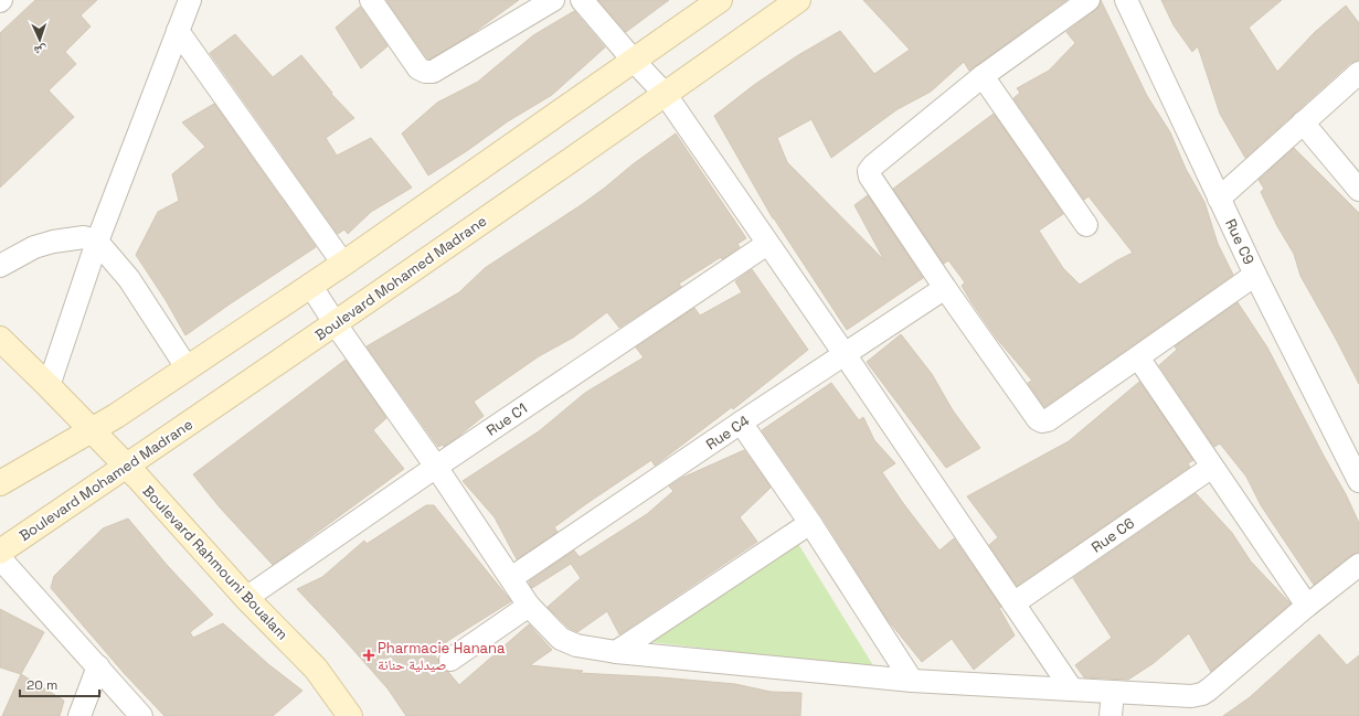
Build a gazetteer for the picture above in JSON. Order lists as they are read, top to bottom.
{
  "streets": {
    "street": [
      "Rue C9",
      "Boulevard Mohamed Madrane",
      "Rue C1",
      "Rue C4",
      "Rue C6",
      "Boulevard Rahmouni Boualam"
    ]
  },
  "crossings": [
    ["Boulevard Mohamed Madrane", "Boulevard Rahmouni Boualam"],
    ["Rue C1", "Boulevard Rahmouni Boualam"]
  ],
  "places": {
    "health": ["Pharmacie Hanana صيدلية حنانة"]
  },
  "scale_bar": "20 m",
  "north": "bottom"
}
